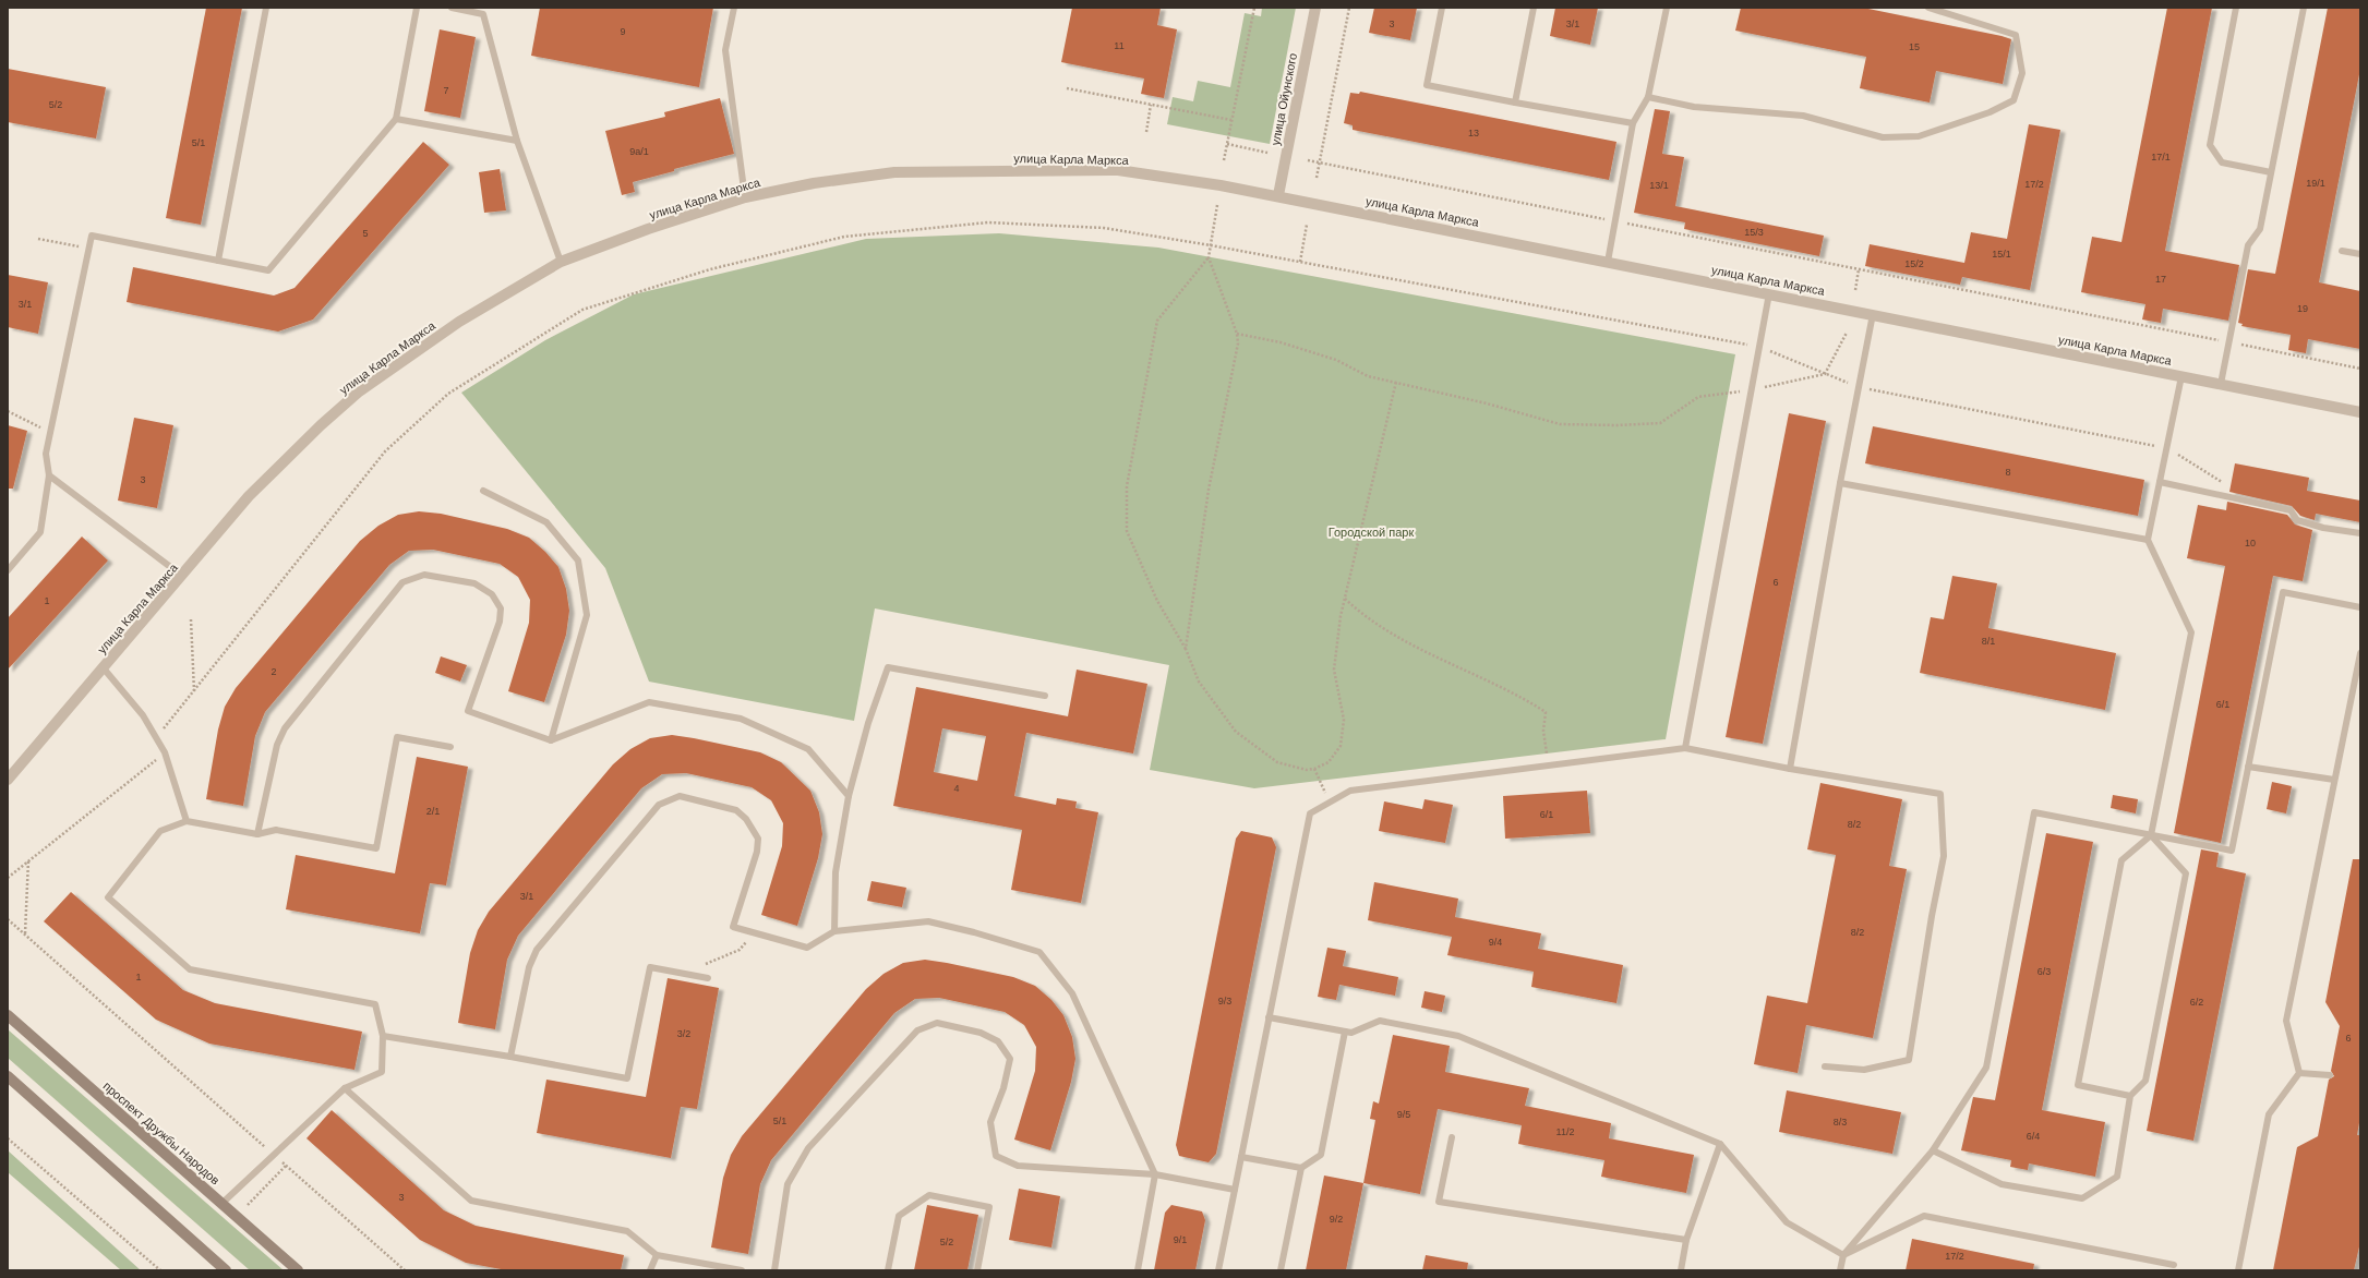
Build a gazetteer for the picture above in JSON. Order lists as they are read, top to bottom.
{
  "streets": {
    "street": ["улица Ойунского", "улица Карла Маркса", "проспект Дружбы Народов"]
  },
  "crossings": [
    ["улица Ойунского", "улица Карла Маркса"]
  ],
  "parks": ["Городской парк"],
  "house_numbers": [
    "3",
    "3/1",
    "9",
    "11",
    "15",
    "7",
    "5/2",
    "13",
    "5/1",
    "9а/1",
    "17/1",
    "19/1",
    "17/2",
    "13/1",
    "15/3",
    "5",
    "15/1",
    "15/2",
    "17",
    "3/1",
    "19",
    "8",
    "3",
    "10",
    "6",
    "1",
    "8/1",
    "2",
    "6/1",
    "4",
    "2/1",
    "6/1",
    "8/2",
    "3/1",
    "8/2",
    "9/4",
    "6/3",
    "1",
    "9/3",
    "6/2",
    "3/2",
    "6",
    "9/5",
    "5/1",
    "8/3",
    "11/2",
    "6/4",
    "3",
    "9/2",
    "9/1",
    "5/2",
    "17/2"
  ]
}
